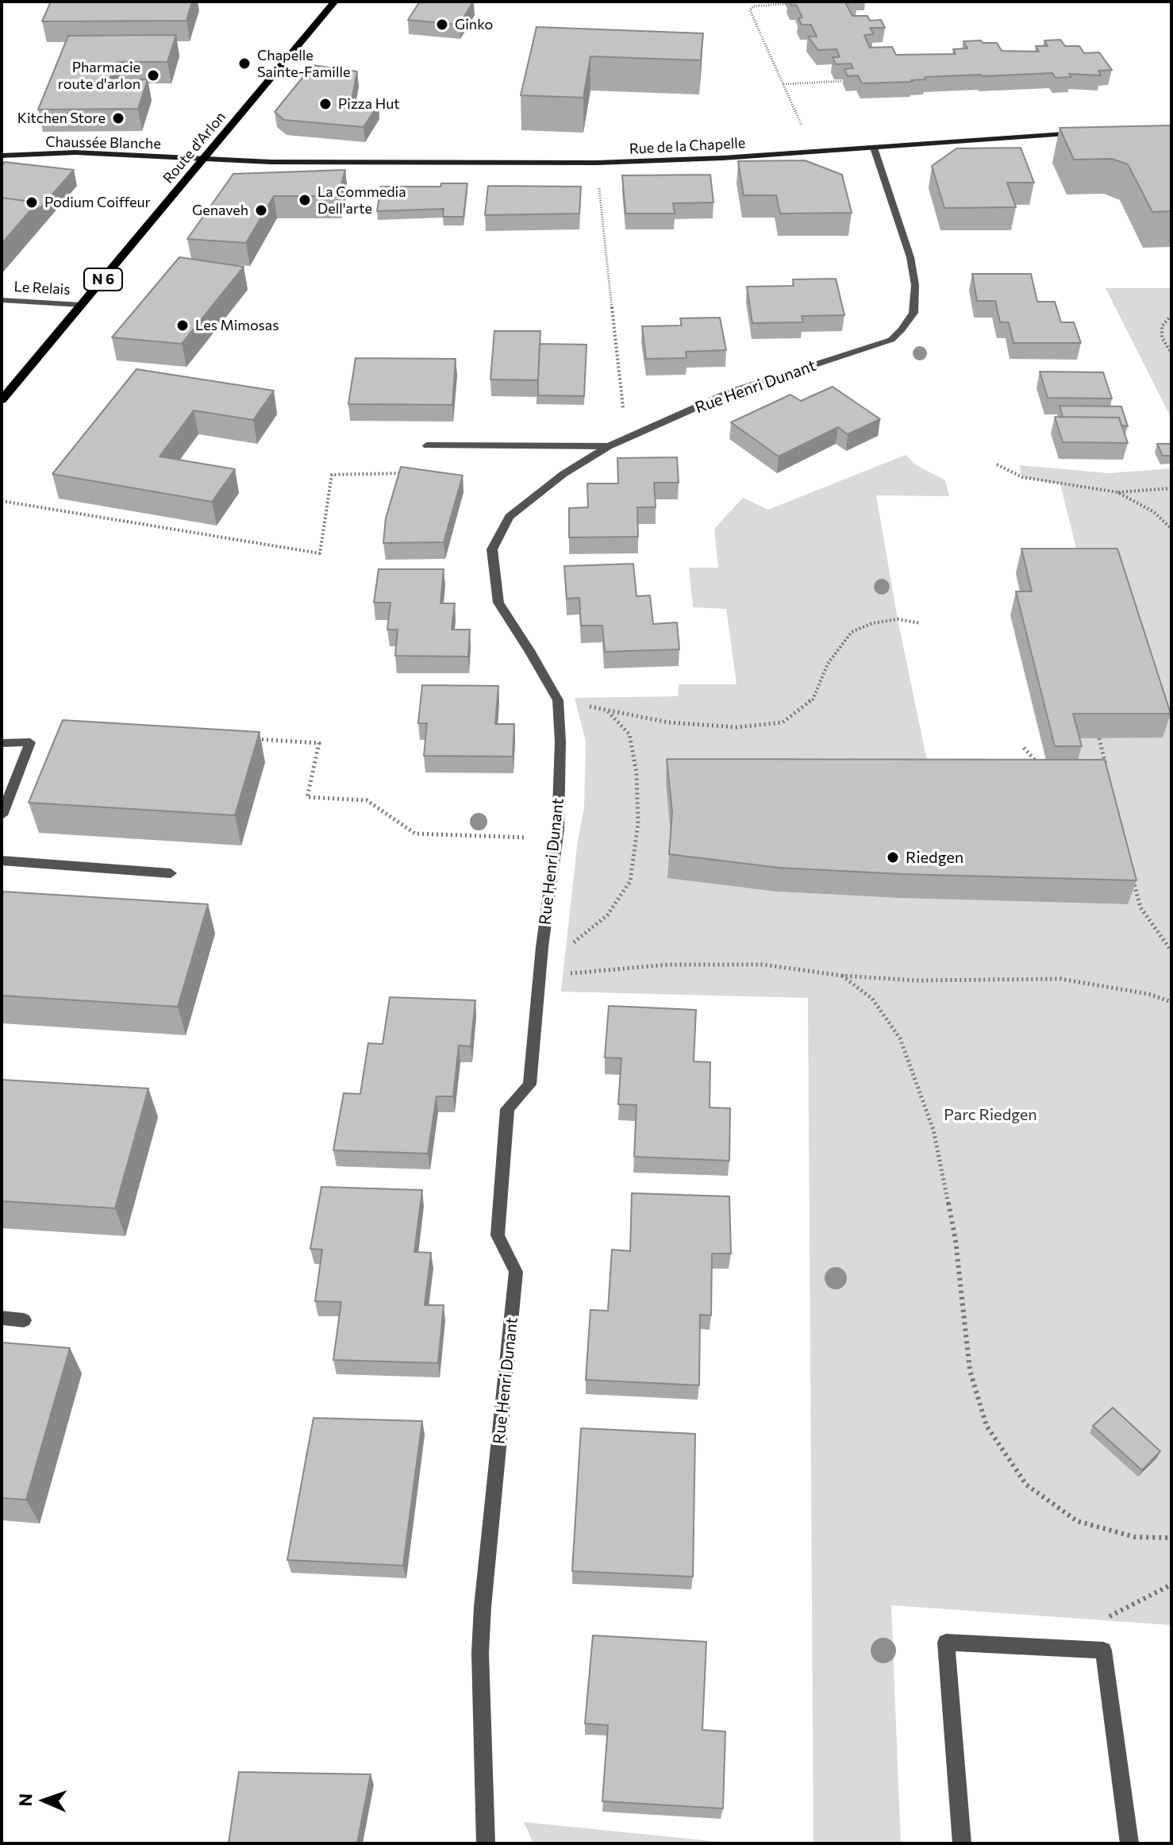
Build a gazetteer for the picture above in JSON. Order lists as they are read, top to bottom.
{
  "streets": {
    "main road": [
      "Chaussée Blanche",
      "Rue de la Chapelle",
      "Route d'Arlon",
      "N 6"
    ],
    "street": ["Le Relais", "Rue Henri Dunant"]
  },
  "crossings": [
    ["Chaussée Blanche", "Rue de la Chapelle"],
    ["Chaussée Blanche", "Route d'Arlon"],
    ["Rue de la Chapelle", "Route d'Arlon"],
    ["Rue de la Chapelle", "Rue Henri Dunant"],
    ["Route d'Arlon", "Le Relais"]
  ],
  "parks": ["Parc Riedgen"],
  "places": [
    "Ginko",
    "Chapelle Sainte-Famille",
    "Pharmacie route d'arlon",
    "Pizza Hut",
    "Kitchen Store",
    "La Commedia Dell'arte",
    "Podium Coiffeur",
    "Genaveh",
    "Les Mimosas",
    "Riedgen"
  ],
  "north": "left"
}
